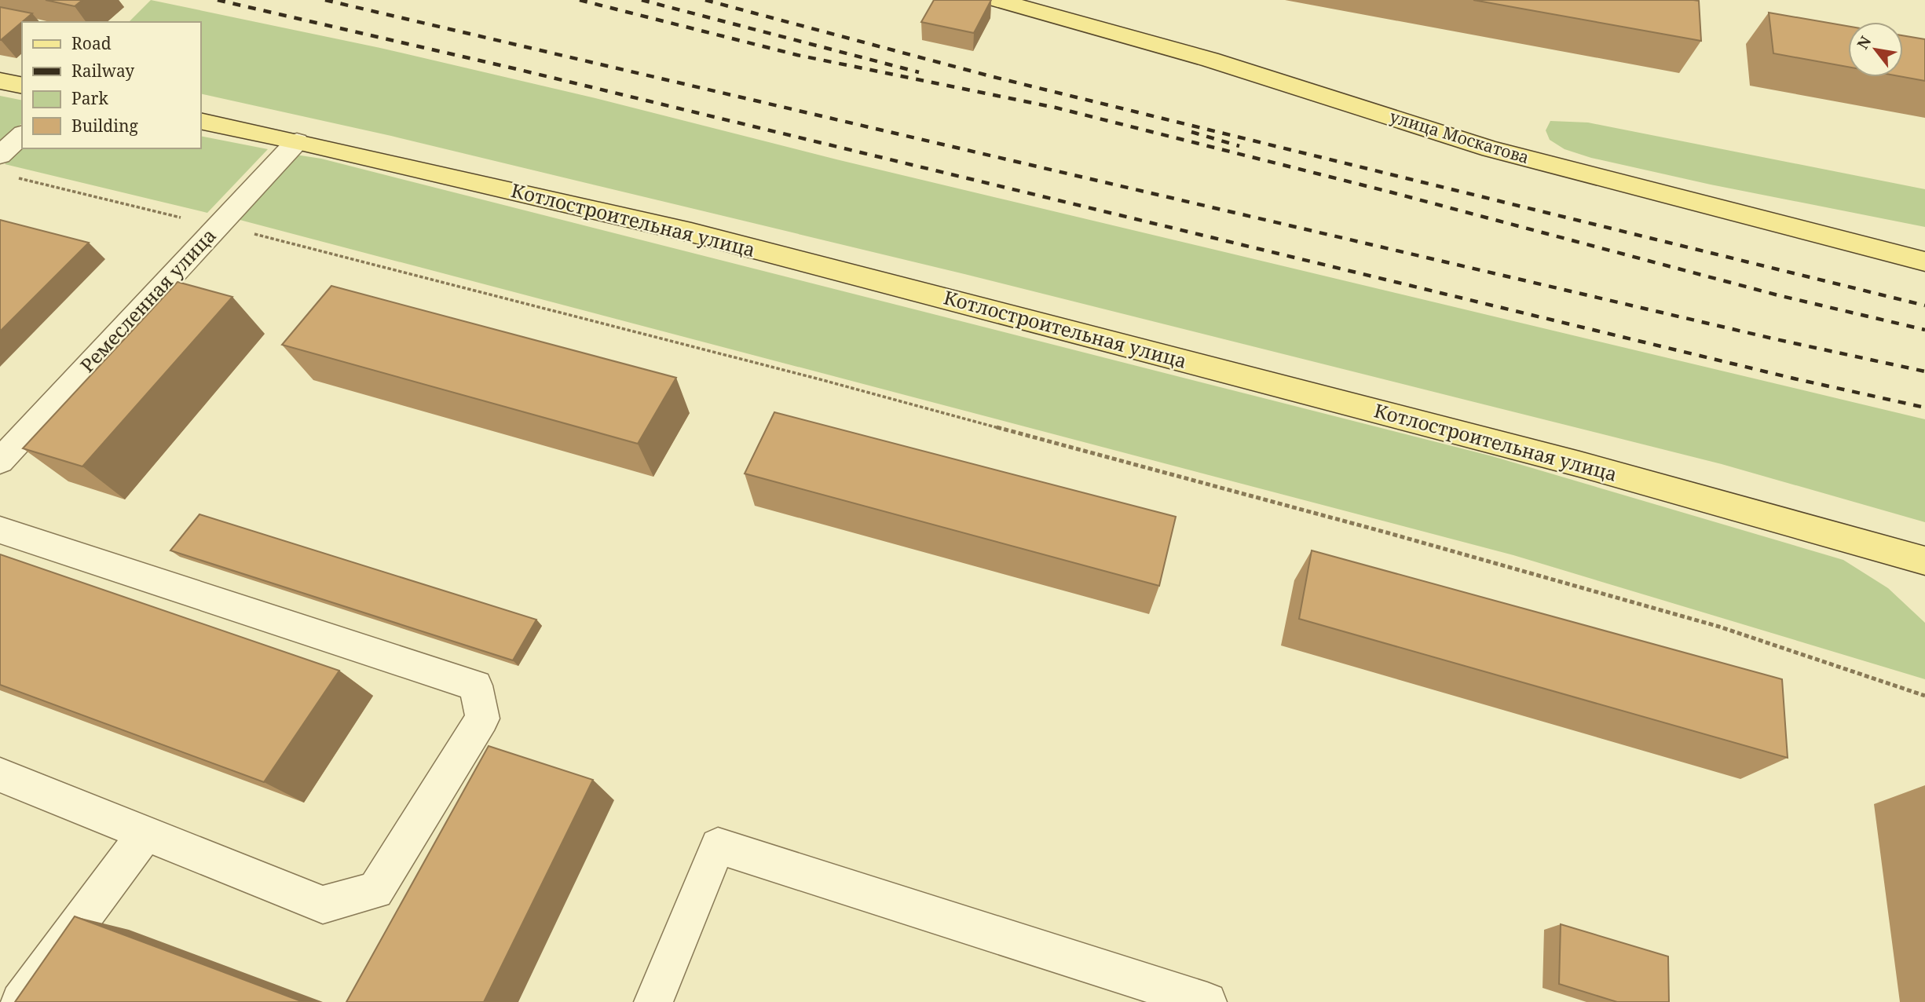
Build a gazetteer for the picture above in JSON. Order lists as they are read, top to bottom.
{
  "streets": {
    "main road": ["улица Москатова", "Котлостроительная улица"],
    "street": ["Ремесленная улица"]
  },
  "crossings": [
    ["Котлостроительная улица", "Ремесленная улица"]
  ],
  "legend": [
    "Road",
    "Railway",
    "Park",
    "Building"
  ],
  "north": "top left"
}
